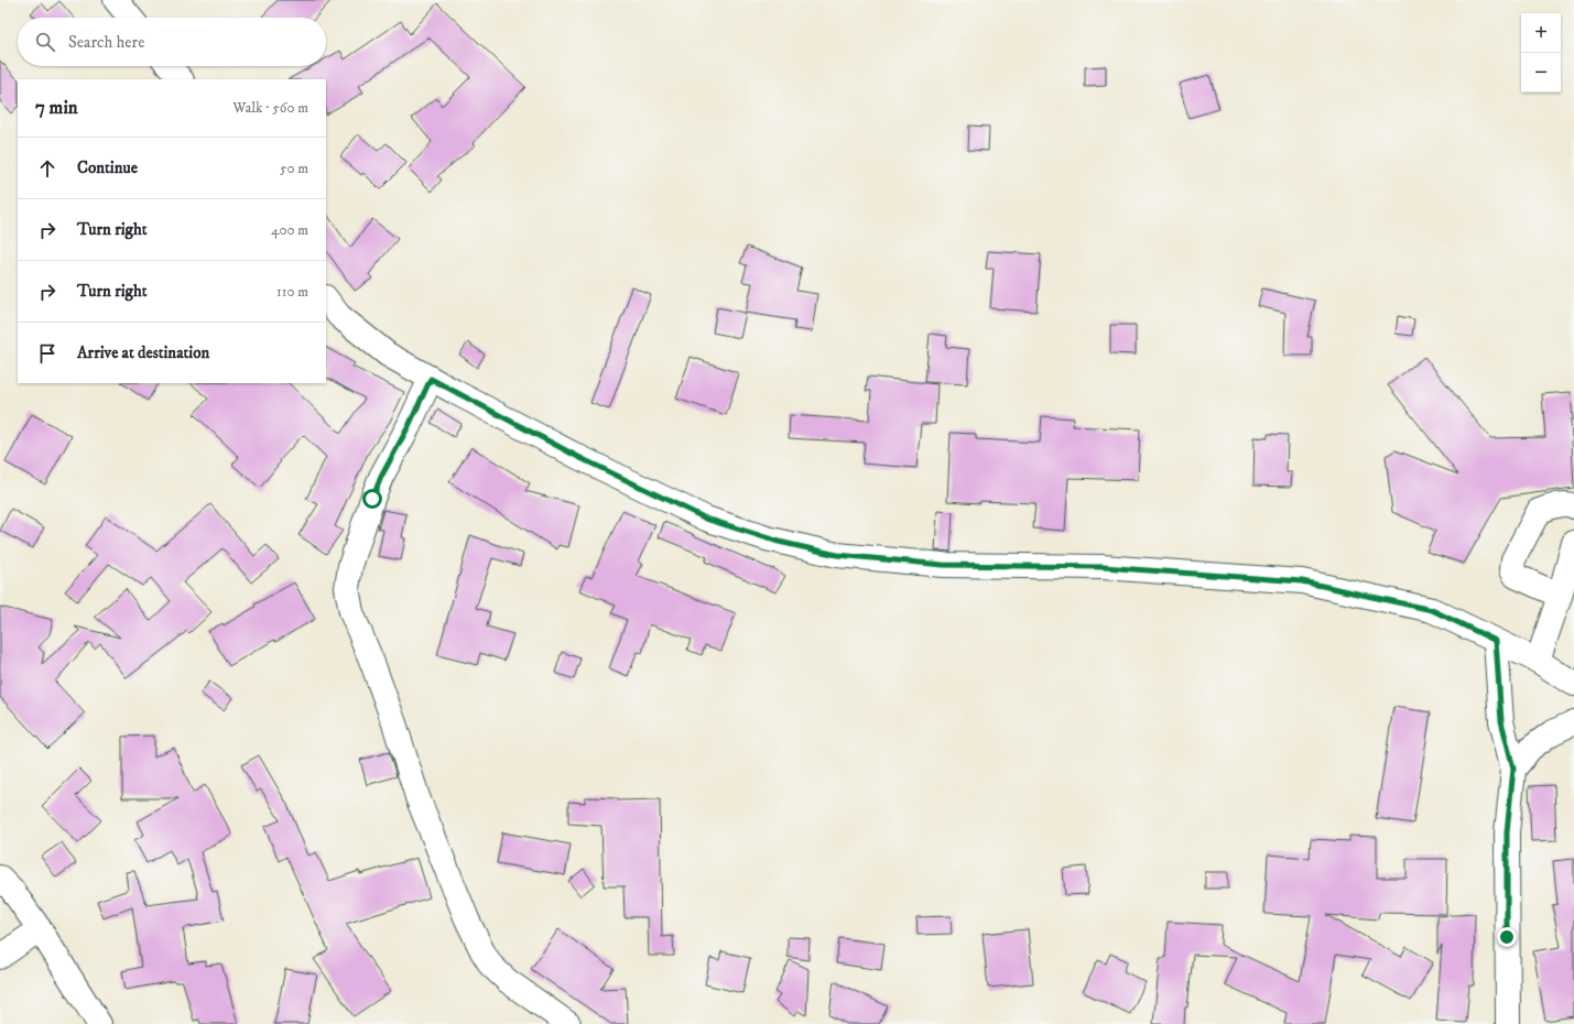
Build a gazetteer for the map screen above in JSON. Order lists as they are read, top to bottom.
{
  "page": {
    "map_buttons": ["+", "−"],
    "search": "Search here",
    "heading": ["7 min", "Walk · 560 m"],
    "list": [
      ["Continue", "50 m"],
      ["Turn right", "400 m"],
      ["Turn right", "110 m"],
      "Arrive at destination"
    ]
  }
}
